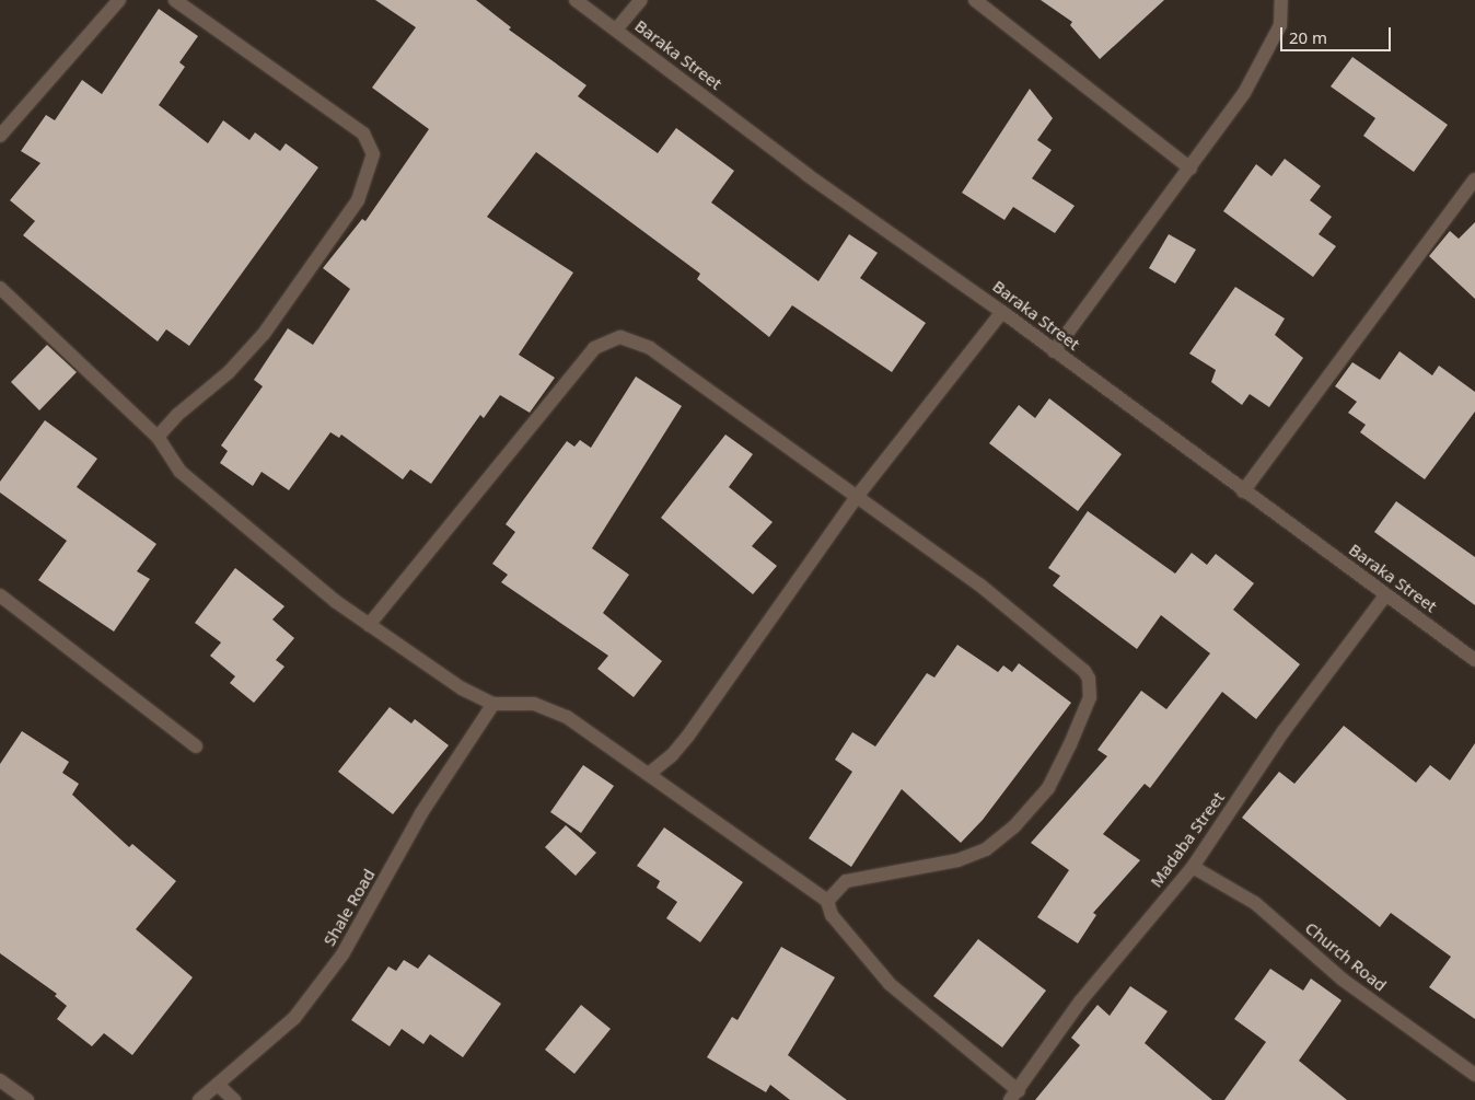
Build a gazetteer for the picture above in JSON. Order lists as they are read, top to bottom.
{
  "streets": {
    "street": [
      "Baraka Street",
      "Madaba Street",
      "Shale Road",
      "Church Road"
    ]
  },
  "crossings": [
    ["Baraka Street", "Madaba Street"],
    ["Madaba Street", "Church Road"]
  ],
  "scale_bar": "20 m"
}
